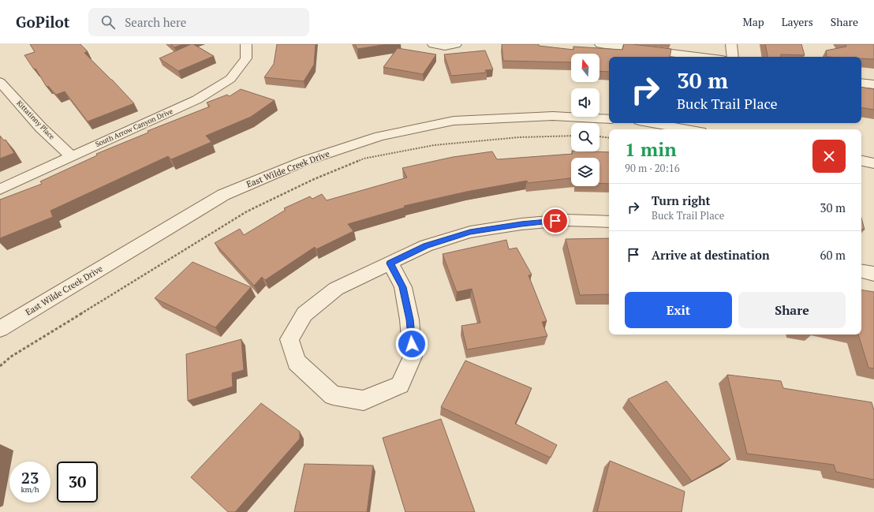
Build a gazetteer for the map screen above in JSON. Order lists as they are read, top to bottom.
{
  "streets": {
    "street": ["Kittatinny Place", "South Arrow Canyon Drive", "East Wilde Creek Drive"]
  },
  "crossings": [
    ["Kittatinny Place", "South Arrow Canyon Drive"]
  ],
  "north": "top",
  "page": {
    "header": "GoPilot",
    "search": "Search here",
    "nav": ["Map", "Layers", "Share"],
    "turn": ["30 m", "Buck Trail Place"],
    "heading": ["1 min", "90 m · 20:16"],
    "list": [
      {
        "name": "Turn right",
        "note": "Buck Trail Place",
        "value": "30 m"
      },
      {
        "name": "Arrive at destination",
        "value": "60 m"
      }
    ],
    "buttons": ["Exit", "Share"],
    "speed": "23 km/h",
    "limit": "30"
  }
}
